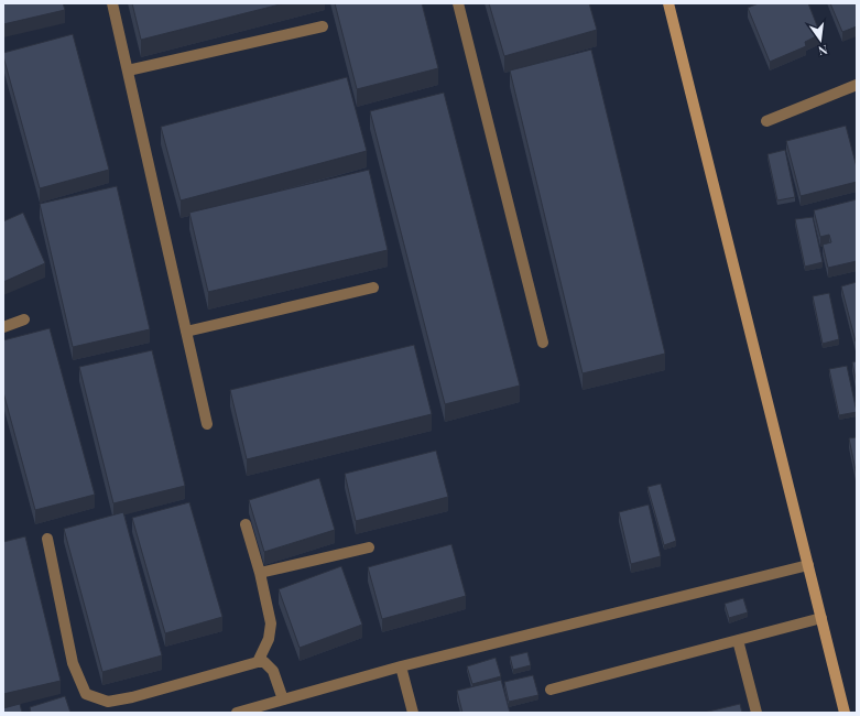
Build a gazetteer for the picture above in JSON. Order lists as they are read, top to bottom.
{
  "north": "bottom"
}
